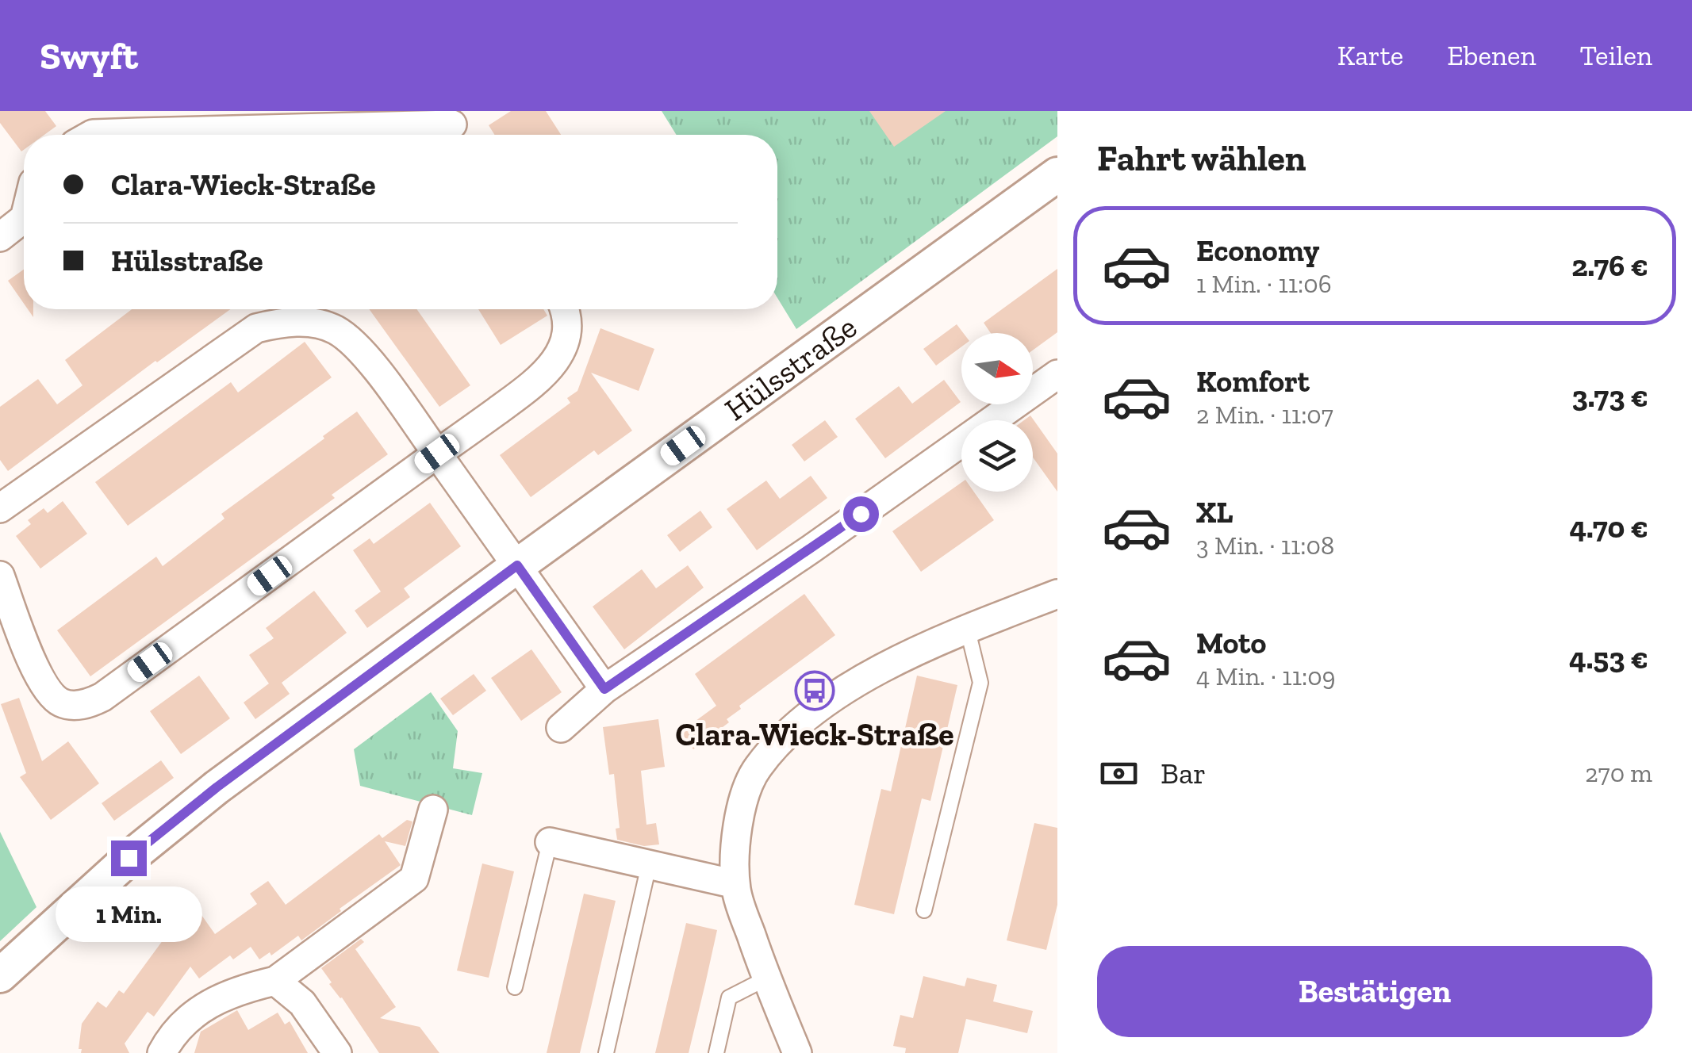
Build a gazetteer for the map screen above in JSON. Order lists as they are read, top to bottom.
{
  "streets": {
    "street": ["Hülsstraße"]
  },
  "places": {
    "bus stop": ["Clara-Wieck-Straße"]
  },
  "north": "right",
  "page": {
    "header": "Swyft",
    "nav": ["Karte", "Ebenen", "Teilen"],
    "heading": "Fahrt wählen",
    "banner": ["Clara-Wieck-Straße", "Hülsstraße"],
    "list": [
      {
        "name": "Economy",
        "note": "1 Min. · 11:06",
        "value": "2.76 €"
      },
      {
        "name": "Komfort",
        "note": "2 Min. · 11:07",
        "value": "3.73 €"
      },
      {
        "name": "XL",
        "note": "3 Min. · 11:08",
        "value": "4.70 €"
      },
      {
        "name": "Moto",
        "note": "4 Min. · 11:09",
        "value": "4.53 €"
      }
    ],
    "pay": ["Bar", "270 m"],
    "bubble": "1 Min.",
    "buttons": "Bestätigen"
  }
}
